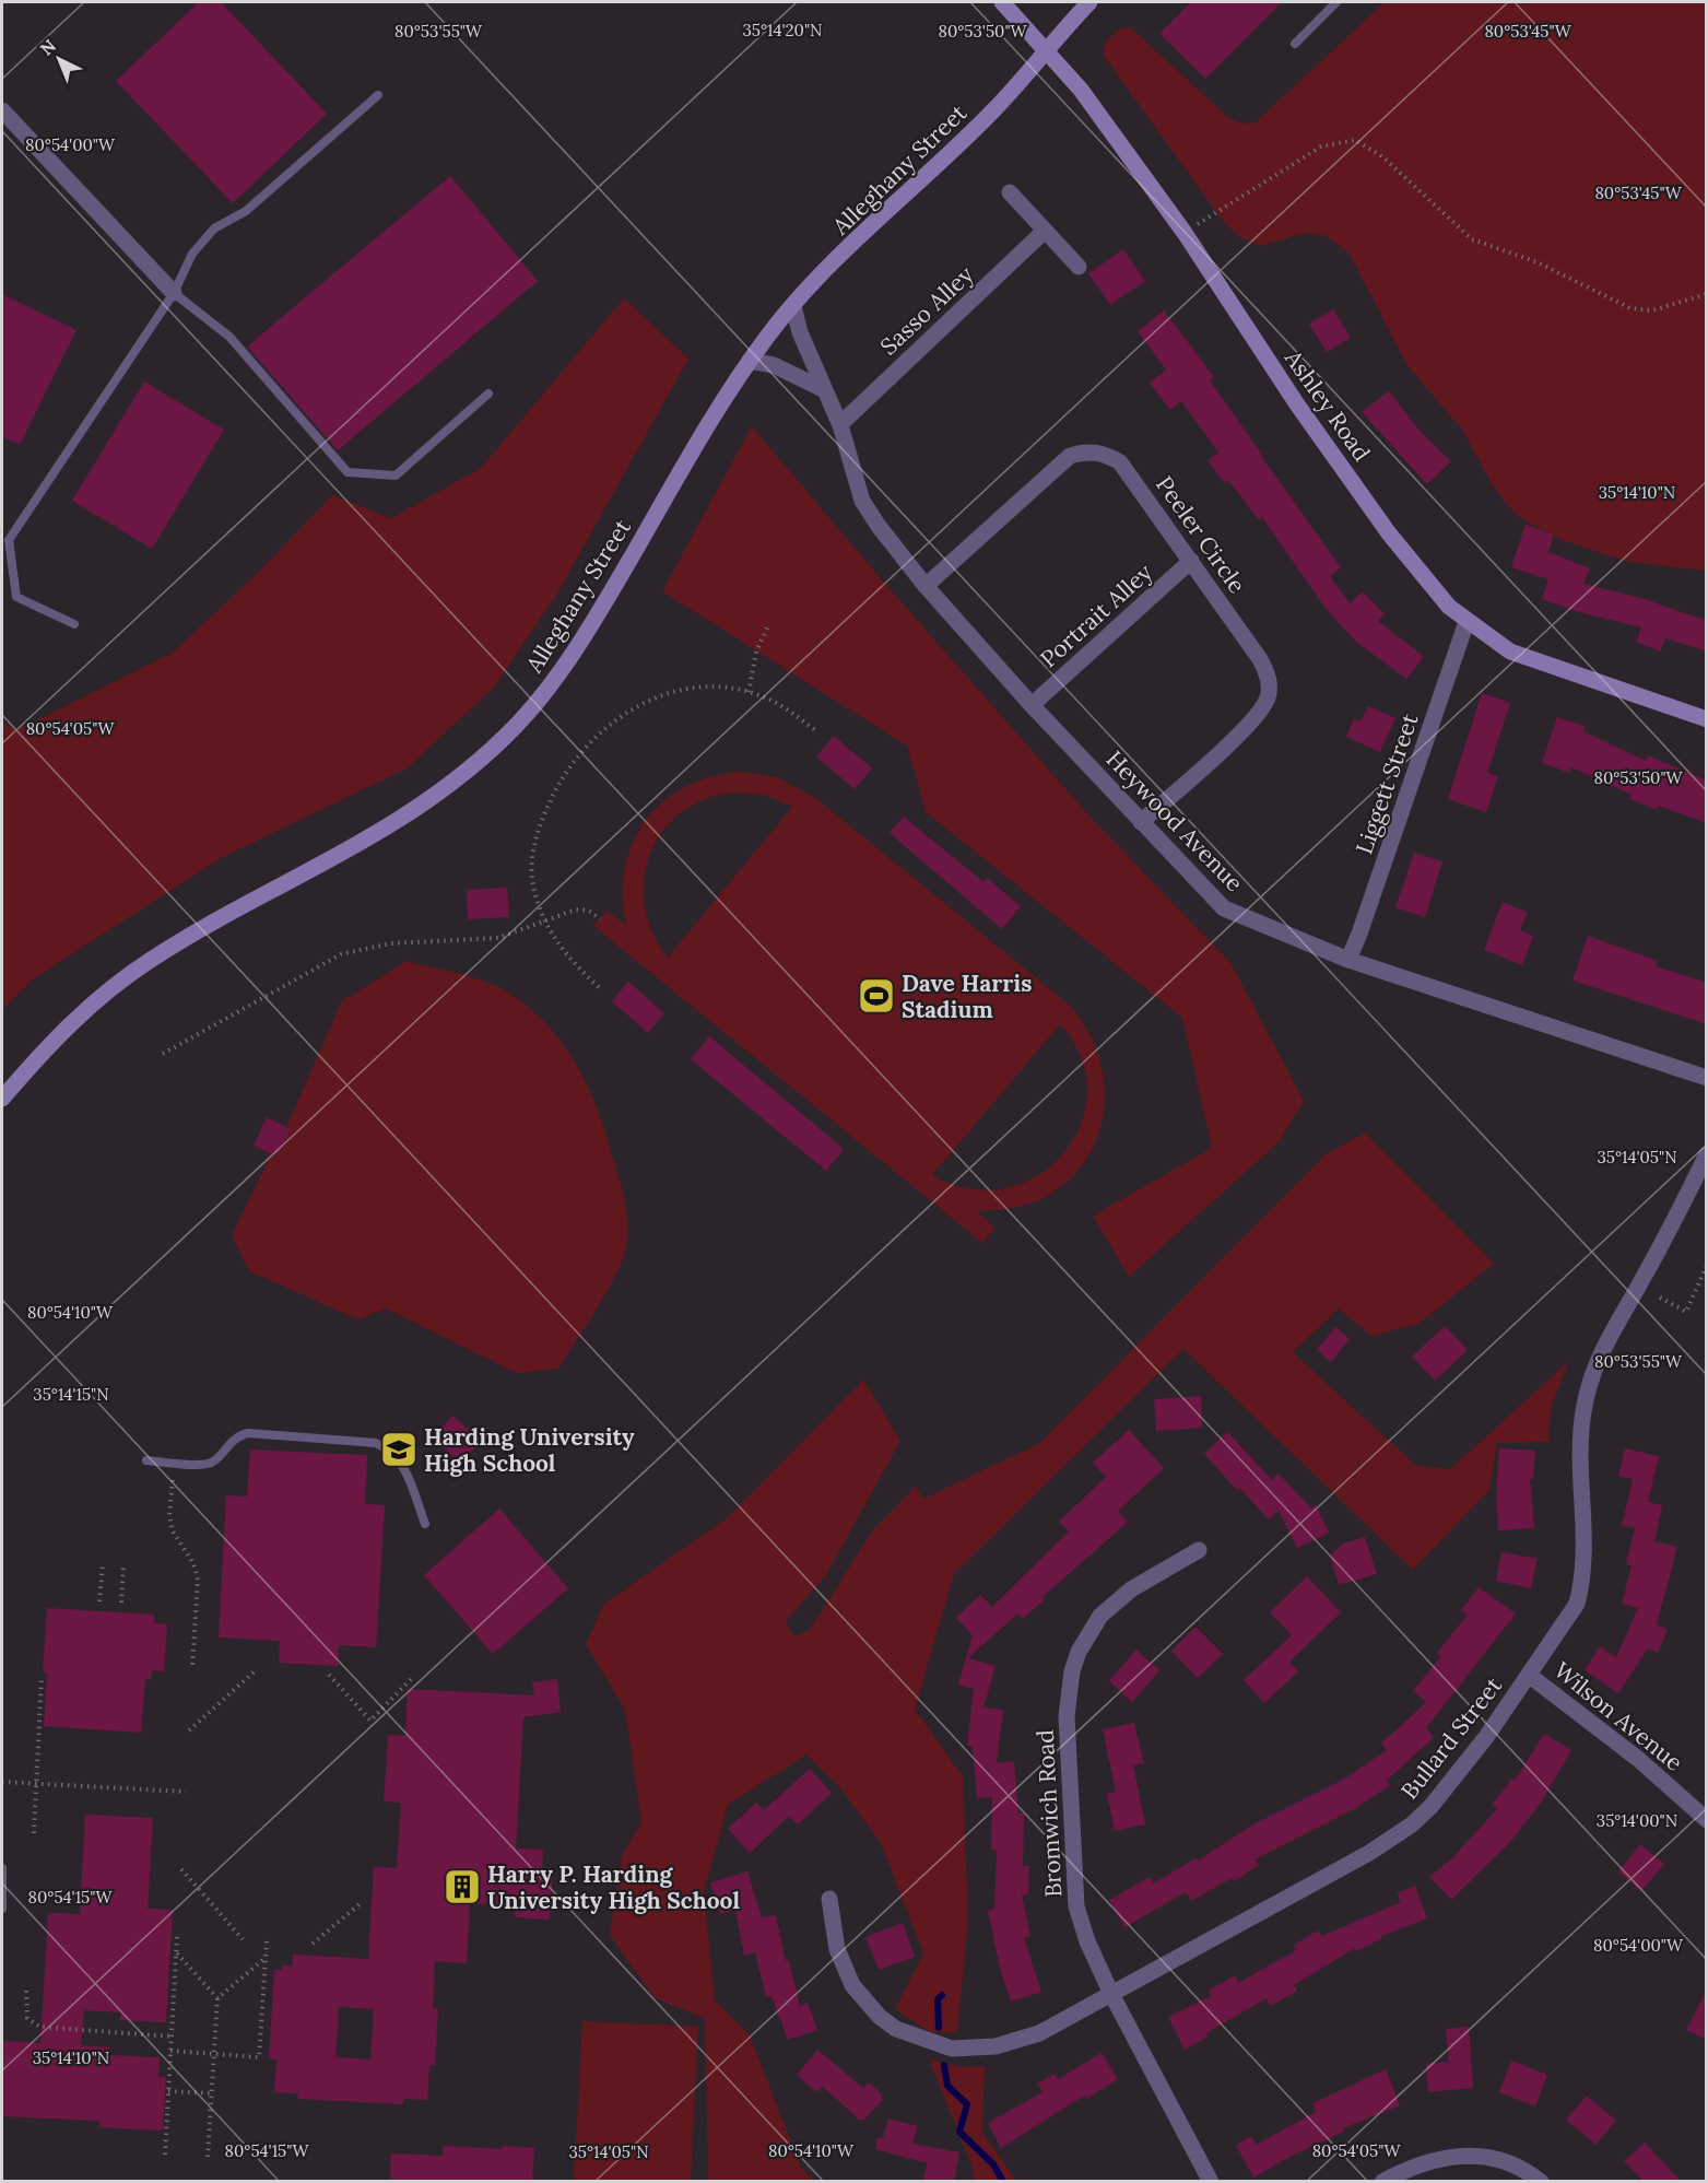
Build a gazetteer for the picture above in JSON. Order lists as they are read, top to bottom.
{
  "streets": {
    "street": [
      "Alleghany Street",
      "Sasso Alley",
      "Ashley Road",
      "Peeler Circle",
      "Portrait Alley",
      "Liggett Street",
      "Heywood Avenue",
      "Wilson Avenue",
      "Bullard Street",
      "Bromwich Road"
    ]
  },
  "crossings": [
    ["Alleghany Street", "Ashley Road"],
    ["Alleghany Street", "Heywood Avenue"],
    ["Sasso Alley", "Heywood Avenue"],
    ["Ashley Road", "Liggett Street"],
    ["Peeler Circle", "Portrait Alley"],
    ["Peeler Circle", "Heywood Avenue"],
    ["Portrait Alley", "Heywood Avenue"],
    ["Liggett Street", "Heywood Avenue"],
    ["Wilson Avenue", "Bullard Street"],
    ["Bullard Street", "Bromwich Road"]
  ],
  "places": {
    "sports": ["Dave Harris Stadium"],
    "school or university": ["Harding University High School"],
    "building": ["Harry P. Harding University High School"]
  },
  "north": "top left",
  "coordinates": [
    "35°14'20\"N",
    "80°53'55\"W",
    "80°53'45\"W",
    "80°53'50\"W",
    "80°54'00\"W",
    "35°14'10\"N",
    "80°54'05\"W",
    "35°14'05\"N",
    "80°54'10\"W",
    "35°14'15\"N",
    "35°14'00\"N",
    "80°54'15\"W"
  ]
}
